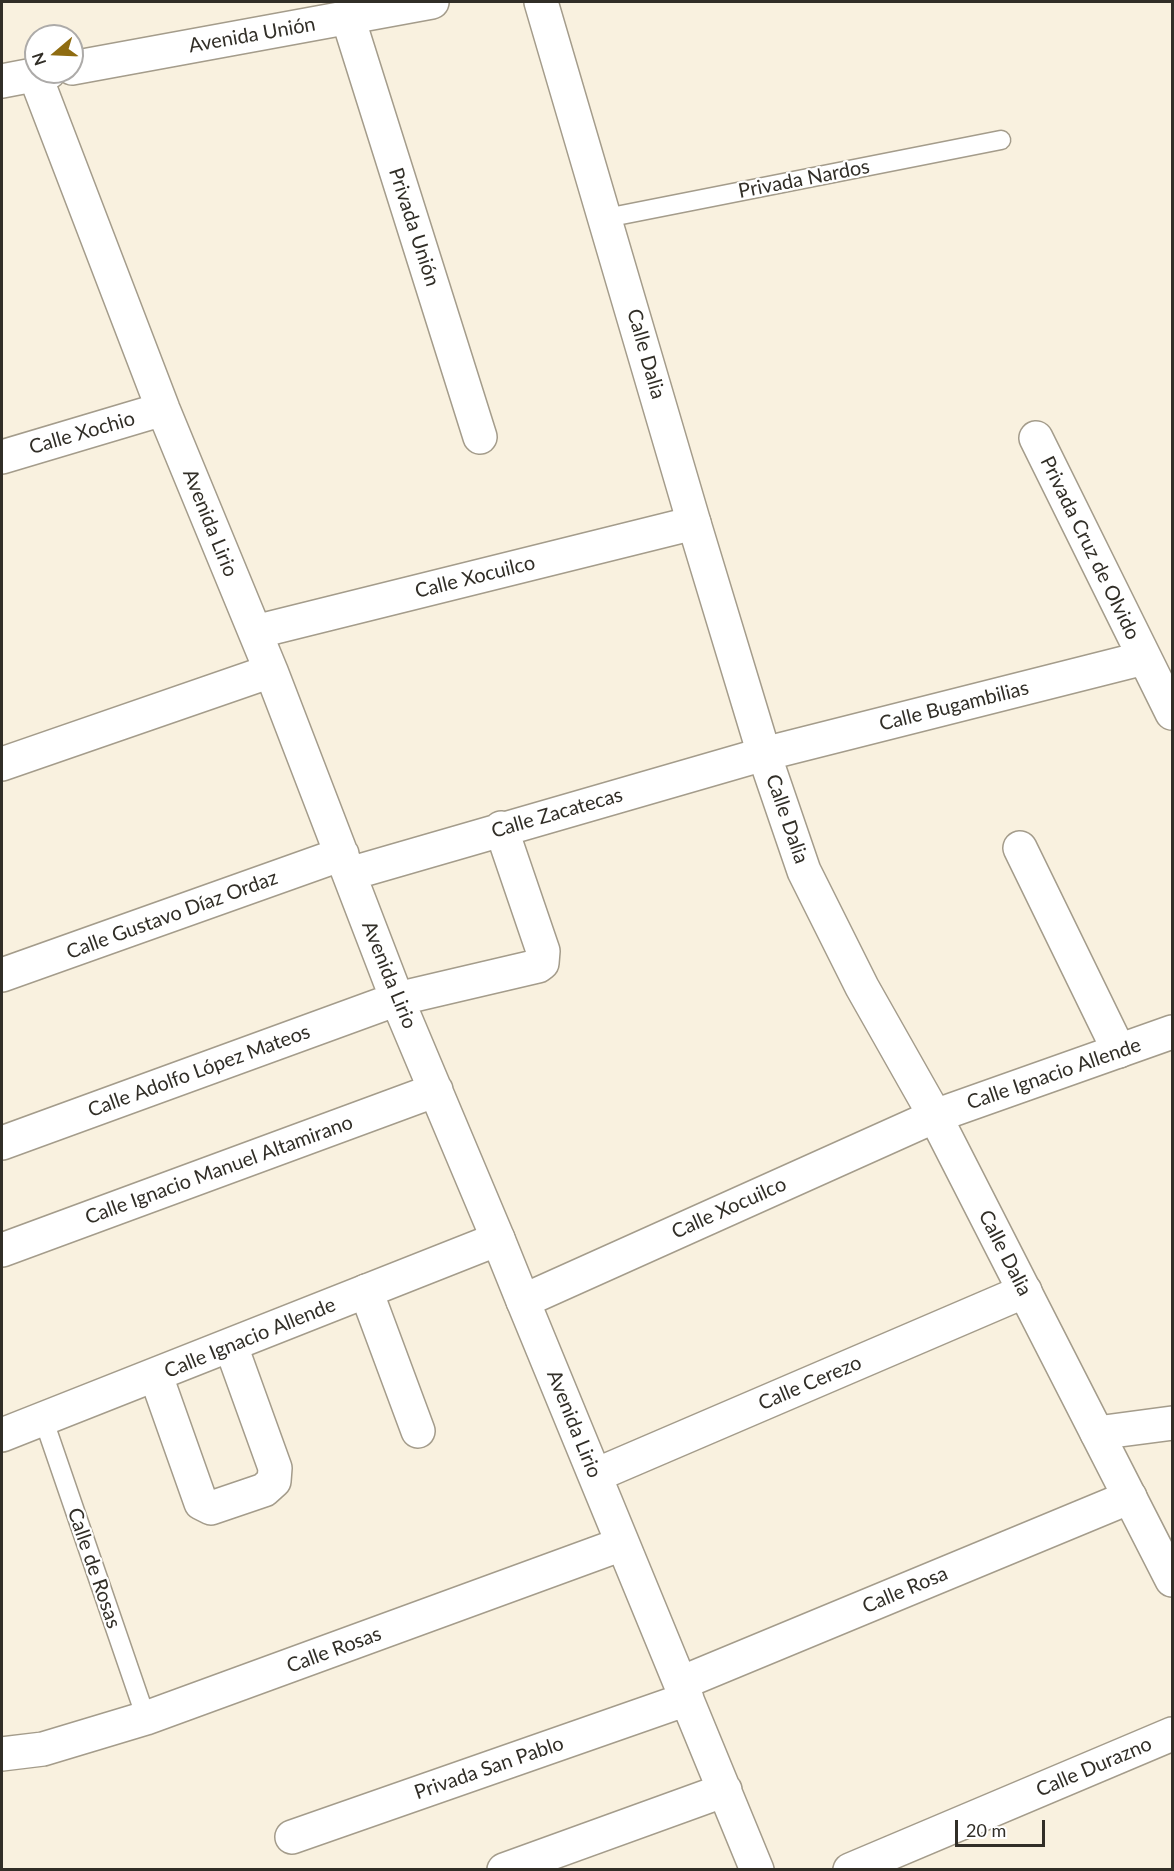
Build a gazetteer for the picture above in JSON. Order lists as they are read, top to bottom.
{
  "streets": {
    "street": [
      "Avenida Unión",
      "Privada Unión",
      "Calle Dalia",
      "Calle Xochio",
      "Avenida Lirio",
      "Privada Cruz de Olvido",
      "Calle Xocuilco",
      "Calle Bugambilias",
      "Calle Zacatecas",
      "Calle Gustavo Díaz Ordaz",
      "Calle Adolfo López Mateos",
      "Calle Ignacio Allende",
      "Calle Ignacio Manuel Altamirano",
      "Calle Cerezo",
      "Calle Rosa",
      "Calle Rosas",
      "Calle Durazno",
      "Privada San Pablo"
    ],
    "lane": ["Privada Nardos", "Calle de Rosas"]
  },
  "crossings": [
    ["Avenida Unión", "Privada Unión"],
    ["Privada Nardos", "Calle Dalia"],
    ["Calle Dalia", "Calle Xocuilco"],
    ["Calle Dalia", "Calle Bugambilias"],
    ["Calle Dalia", "Calle Zacatecas"],
    ["Calle Dalia", "Calle Ignacio Allende"],
    ["Calle Dalia", "Calle Cerezo"],
    ["Calle Dalia", "Calle Rosa"],
    ["Calle Xochio", "Avenida Lirio"],
    ["Avenida Lirio", "Calle Xocuilco"],
    ["Avenida Lirio", "Calle Zacatecas"],
    ["Avenida Lirio", "Calle Gustavo Díaz Ordaz"],
    ["Avenida Lirio", "Calle Adolfo López Mateos"],
    ["Avenida Lirio", "Calle Ignacio Allende"],
    ["Avenida Lirio", "Calle Ignacio Manuel Altamirano"],
    ["Avenida Lirio", "Calle Cerezo"],
    ["Avenida Lirio", "Calle Rosa"],
    ["Avenida Lirio", "Calle Rosas"],
    ["Avenida Lirio", "Privada San Pablo"],
    ["Privada Cruz de Olvido", "Calle Bugambilias"],
    ["Calle Xocuilco", "Calle Ignacio Allende"],
    ["Calle Bugambilias", "Calle Zacatecas"],
    ["Calle Zacatecas", "Calle Gustavo Díaz Ordaz"],
    ["Calle Zacatecas", "Calle Adolfo López Mateos"],
    ["Calle Ignacio Allende", "Calle de Rosas"],
    ["Calle de Rosas", "Calle Rosas"],
    ["Calle Rosa", "Privada San Pablo"]
  ],
  "scale_bar": "20 m",
  "north": "left"
}
